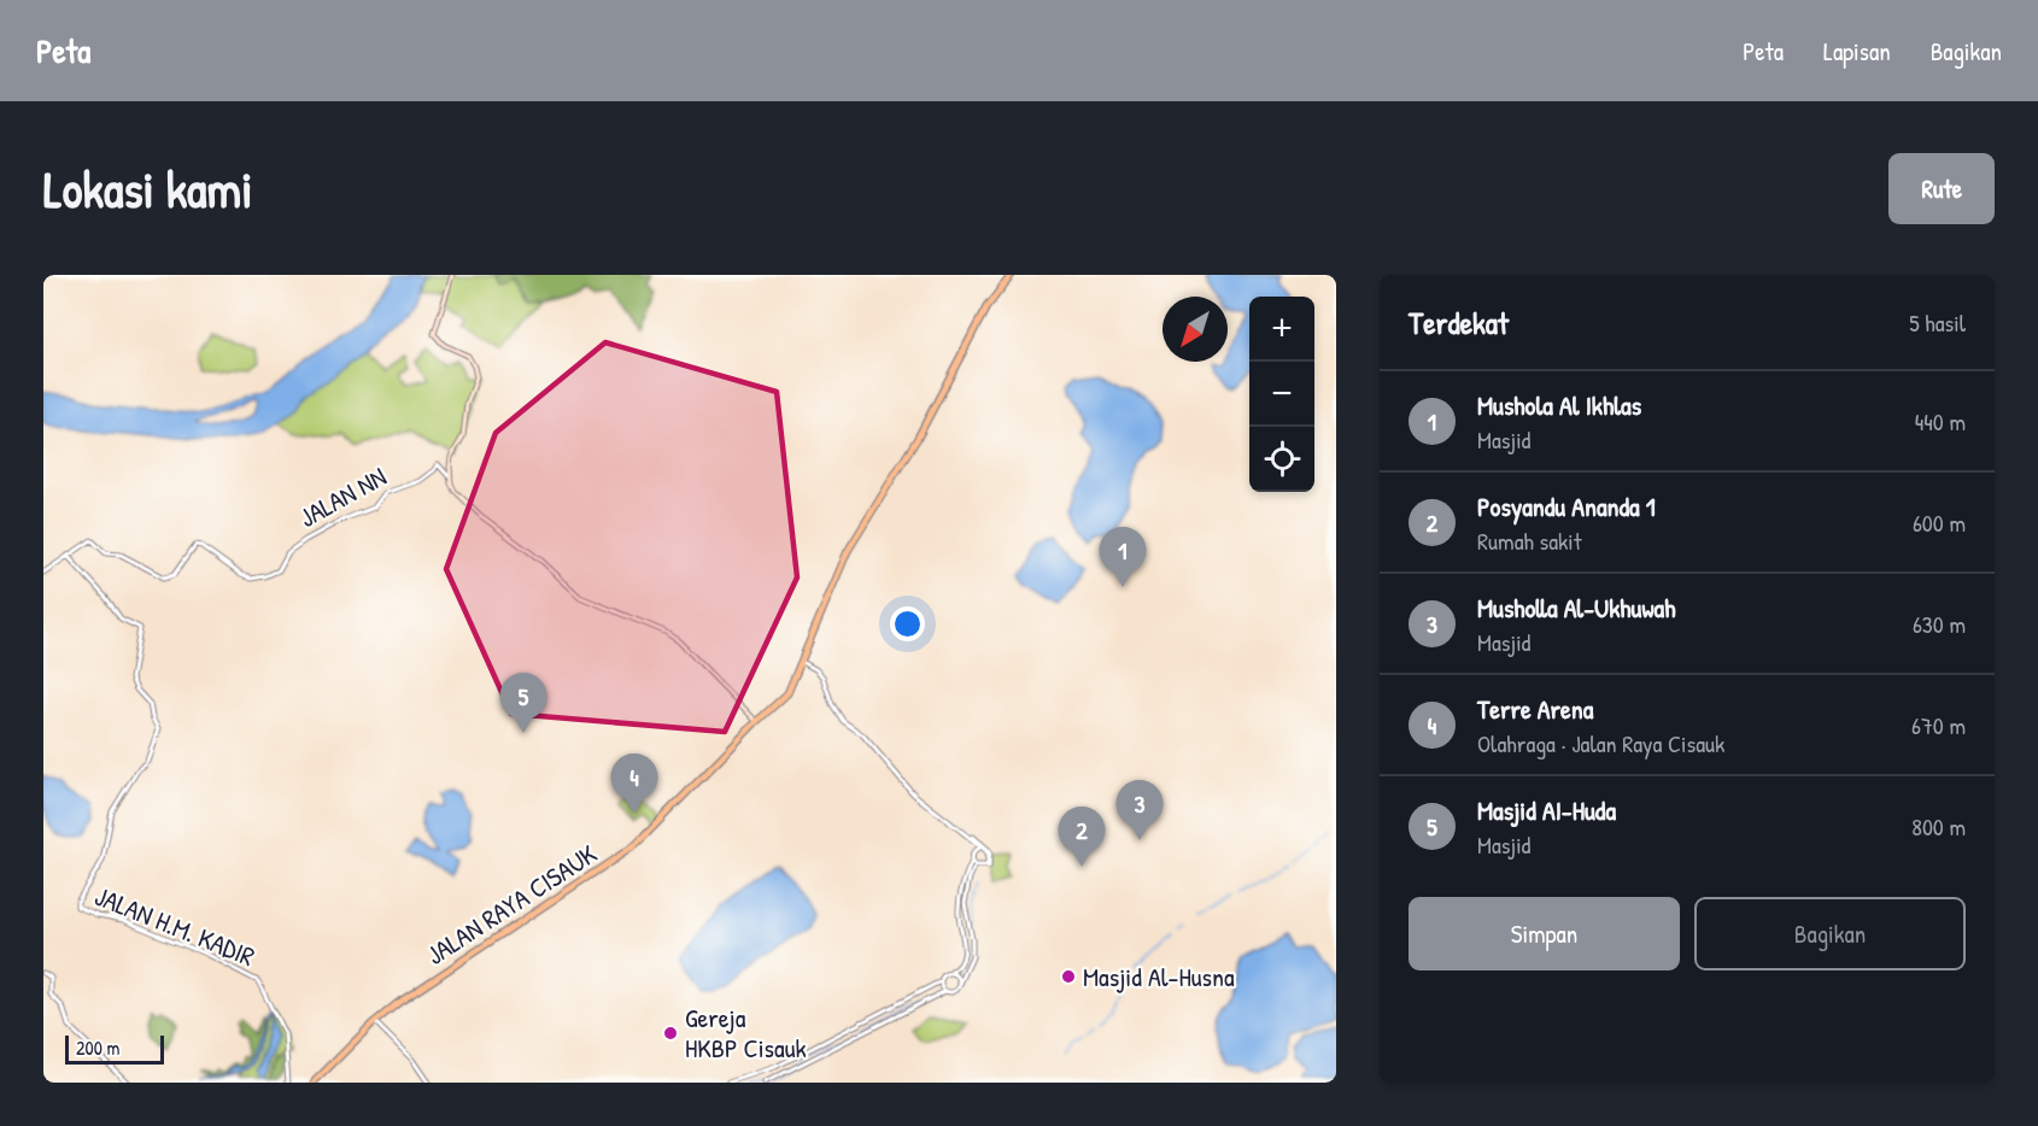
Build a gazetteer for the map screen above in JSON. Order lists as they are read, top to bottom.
{
  "streets": {
    "main road": ["JALAN RAYA CISAUK"],
    "street": ["JALAN NN", "JALAN H.M. KADIR"]
  },
  "crossings": [
    ["JALAN NN", "JALAN H.M. KADIR"]
  ],
  "places": ["Masjid Al-Husna", "Gereja HKBP Cisauk"],
  "scale_bar": "200 m",
  "north": "bottom left",
  "page": {
    "header": "Peta",
    "nav": ["Peta", "Lapisan", "Bagikan"],
    "buttons": [
      "Rute",
      ["Simpan", "Bagikan"]
    ],
    "title": "Lokasi kami",
    "heading": ["Terdekat", "5 hasil"],
    "map_buttons": ["+", "−"],
    "list": [
      {
        "mark": "1",
        "name": "Mushola Al Ikhlas",
        "note": "Masjid",
        "value": "440 m"
      },
      {
        "mark": "2",
        "name": "Posyandu Ananda 1",
        "note": "Rumah sakit",
        "value": "600 m"
      },
      {
        "mark": "3",
        "name": "Musholla Al-Ukhuwah",
        "note": "Masjid",
        "value": "630 m"
      },
      {
        "mark": "4",
        "name": "Terre Arena",
        "note": "Olahraga · Jalan Raya Cisauk",
        "value": "670 m"
      },
      {
        "mark": "5",
        "name": "Masjid AI-Huda",
        "note": "Masjid",
        "value": "800 m"
      }
    ],
    "pins": [
      "1",
      "5",
      "4",
      "3",
      "2"
    ],
    "scale": "200 m"
  }
}
